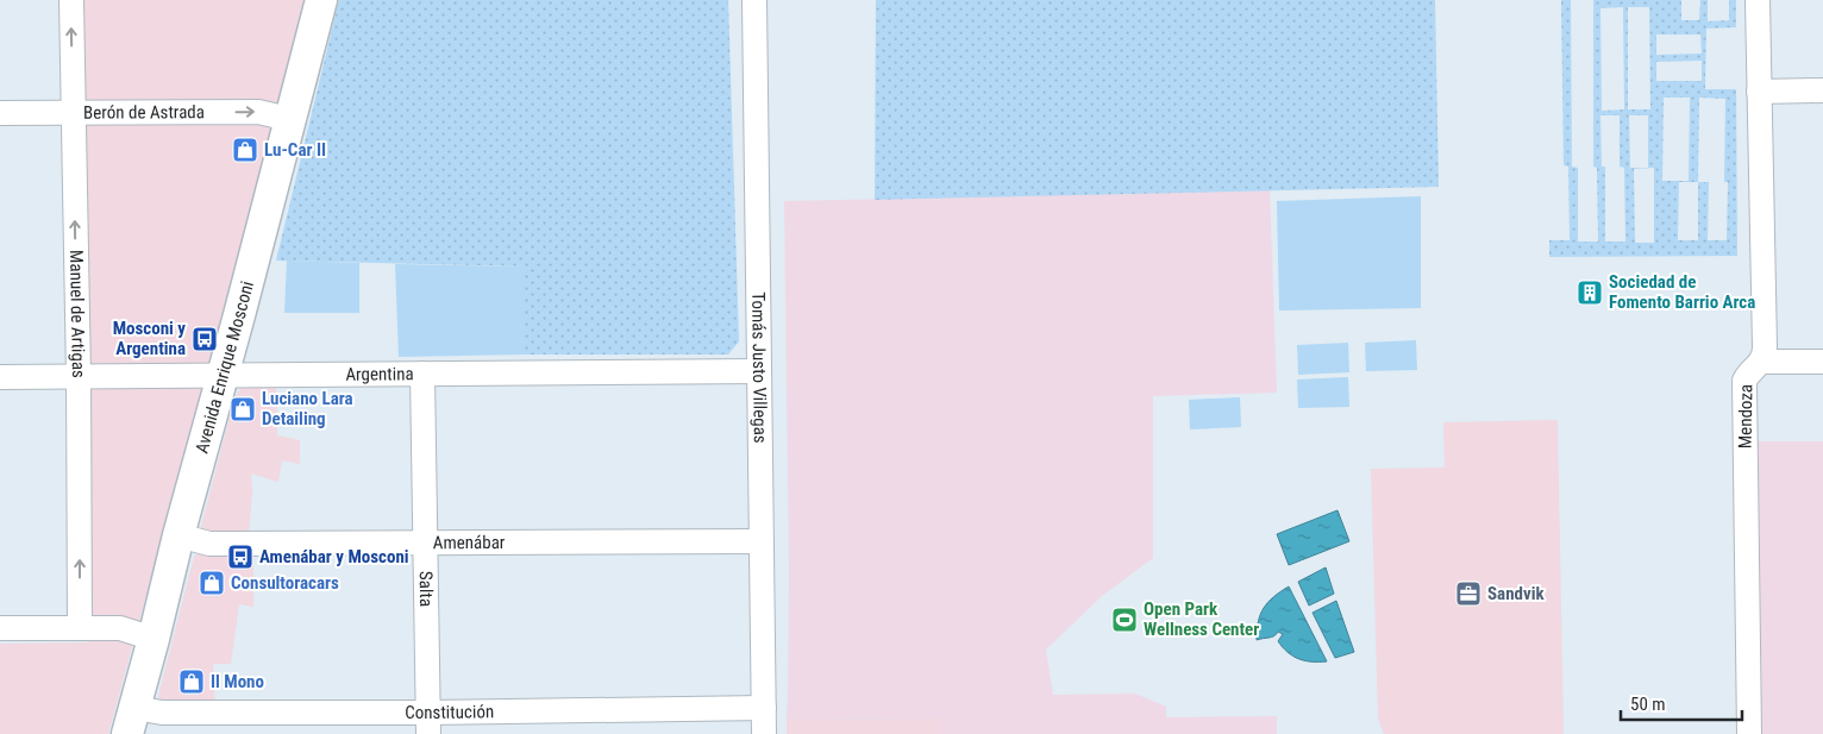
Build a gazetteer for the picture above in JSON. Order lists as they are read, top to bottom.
{
  "streets": {
    "main road": ["Avenida Enrique Mosconi"],
    "street": [
      "Berón de Astrada",
      "Manuel de Artigas",
      "Tomás Justo Villegas",
      "Argentina",
      "Mendoza",
      "Amenábar",
      "Salta",
      "Constitución"
    ]
  },
  "crossings": [
    ["Berón de Astrada", "Manuel de Artigas"],
    ["Berón de Astrada", "Avenida Enrique Mosconi"],
    ["Manuel de Artigas", "Argentina"],
    ["Avenida Enrique Mosconi", "Argentina"],
    ["Avenida Enrique Mosconi", "Amenábar"],
    ["Avenida Enrique Mosconi", "Constitución"],
    ["Tomás Justo Villegas", "Argentina"],
    ["Tomás Justo Villegas", "Amenábar"],
    ["Tomás Justo Villegas", "Constitución"],
    ["Argentina", "Salta"],
    ["Amenábar", "Salta"],
    ["Salta", "Constitución"]
  ],
  "one_way": ["Berón de Astrada", "Manuel de Artigas"],
  "places": {
    "shop": [
      "Lu-Car II",
      "Luciano Lara Detailing",
      "Consultoracars",
      "Il Mono"
    ],
    "building": ["Sociedad de Fomento Barrio Arca"],
    "bus stop": ["Mosconi y Argentina", "Amenábar y Mosconi"],
    "office": ["Sandvik"],
    "sports": ["Open Park Wellness Center"]
  },
  "scale_bar": "50 m"
}
